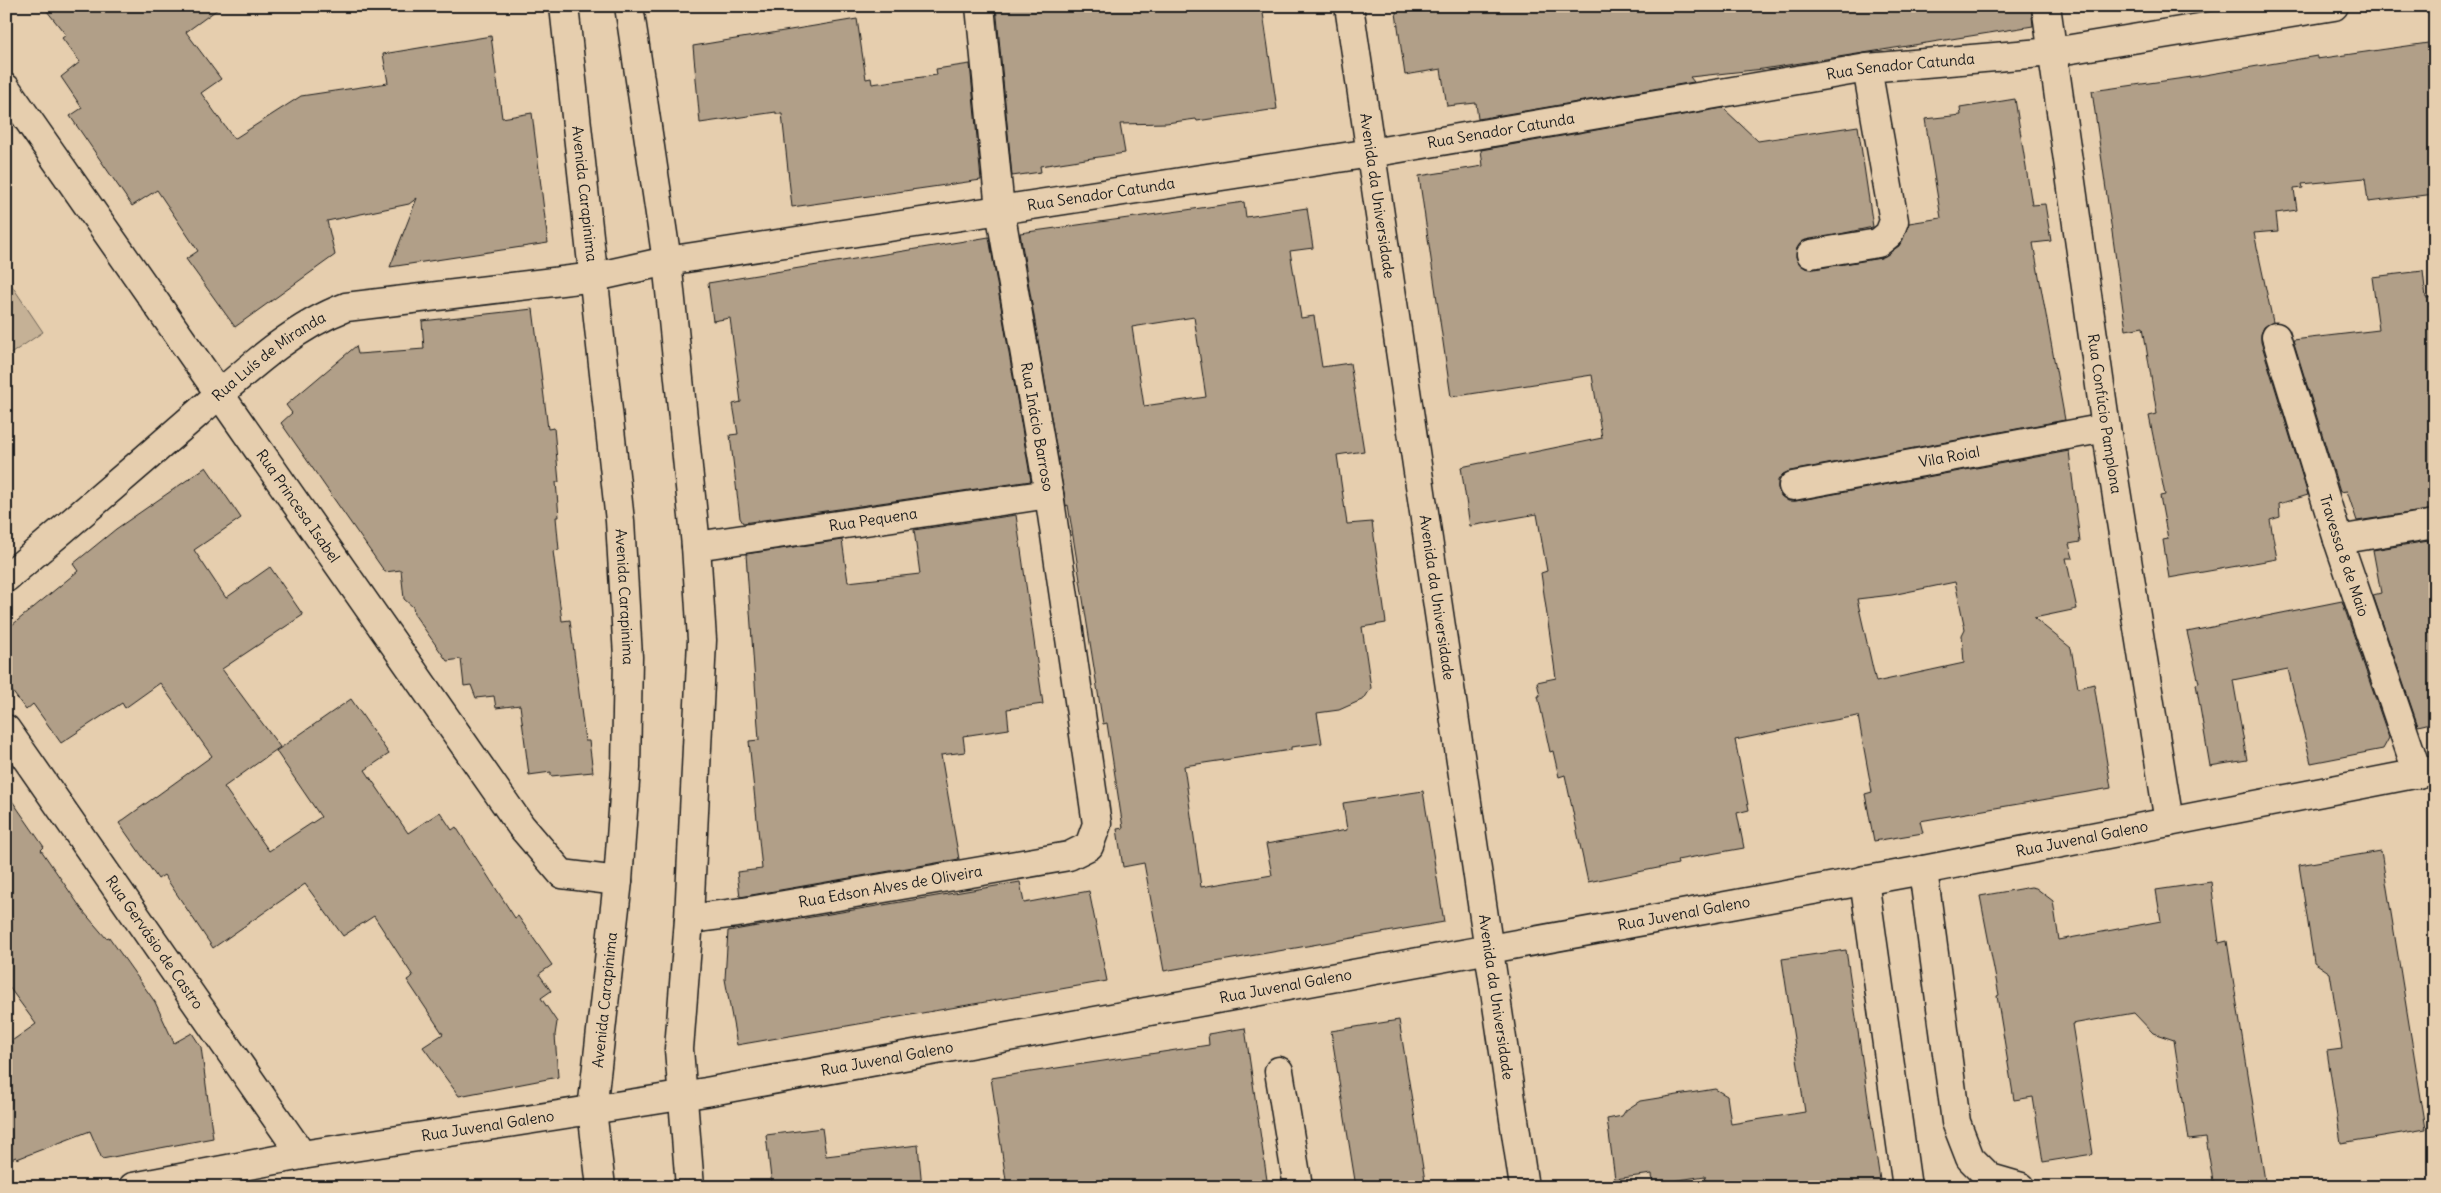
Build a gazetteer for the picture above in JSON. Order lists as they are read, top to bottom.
{
  "streets": {
    "street": [
      "Rua Senador Catunda",
      "Avenida Carapinima",
      "Avenida da Universidade",
      "Rua Luís de Miranda",
      "Rua Confúcio Pamplona",
      "Rua Inácio Barroso",
      "Vila Roial",
      "Rua Princesa Isabel",
      "Rua Pequena",
      "Travessa 8 de Maio",
      "Rua Juvenal Galeno",
      "Rua Edson Alves de Oliveira",
      "Rua Gervásio de Castro"
    ]
  },
  "crossings": [
    ["Rua Senador Catunda", "Avenida da Universidade"],
    ["Rua Senador Catunda", "Rua Luís de Miranda"],
    ["Rua Senador Catunda", "Rua Confúcio Pamplona"],
    ["Rua Senador Catunda", "Rua Inácio Barroso"],
    ["Avenida Carapinima", "Rua Luís de Miranda"],
    ["Avenida Carapinima", "Rua Princesa Isabel"],
    ["Avenida Carapinima", "Rua Juvenal Galeno"],
    ["Avenida da Universidade", "Rua Juvenal Galeno"],
    ["Rua Luís de Miranda", "Rua Princesa Isabel"],
    ["Rua Confúcio Pamplona", "Vila Roial"],
    ["Rua Confúcio Pamplona", "Rua Juvenal Galeno"],
    ["Rua Inácio Barroso", "Rua Pequena"],
    ["Rua Inácio Barroso", "Rua Edson Alves de Oliveira"],
    ["Travessa 8 de Maio", "Rua Juvenal Galeno"],
    ["Rua Juvenal Galeno", "Rua Gervásio de Castro"]
  ]
}
